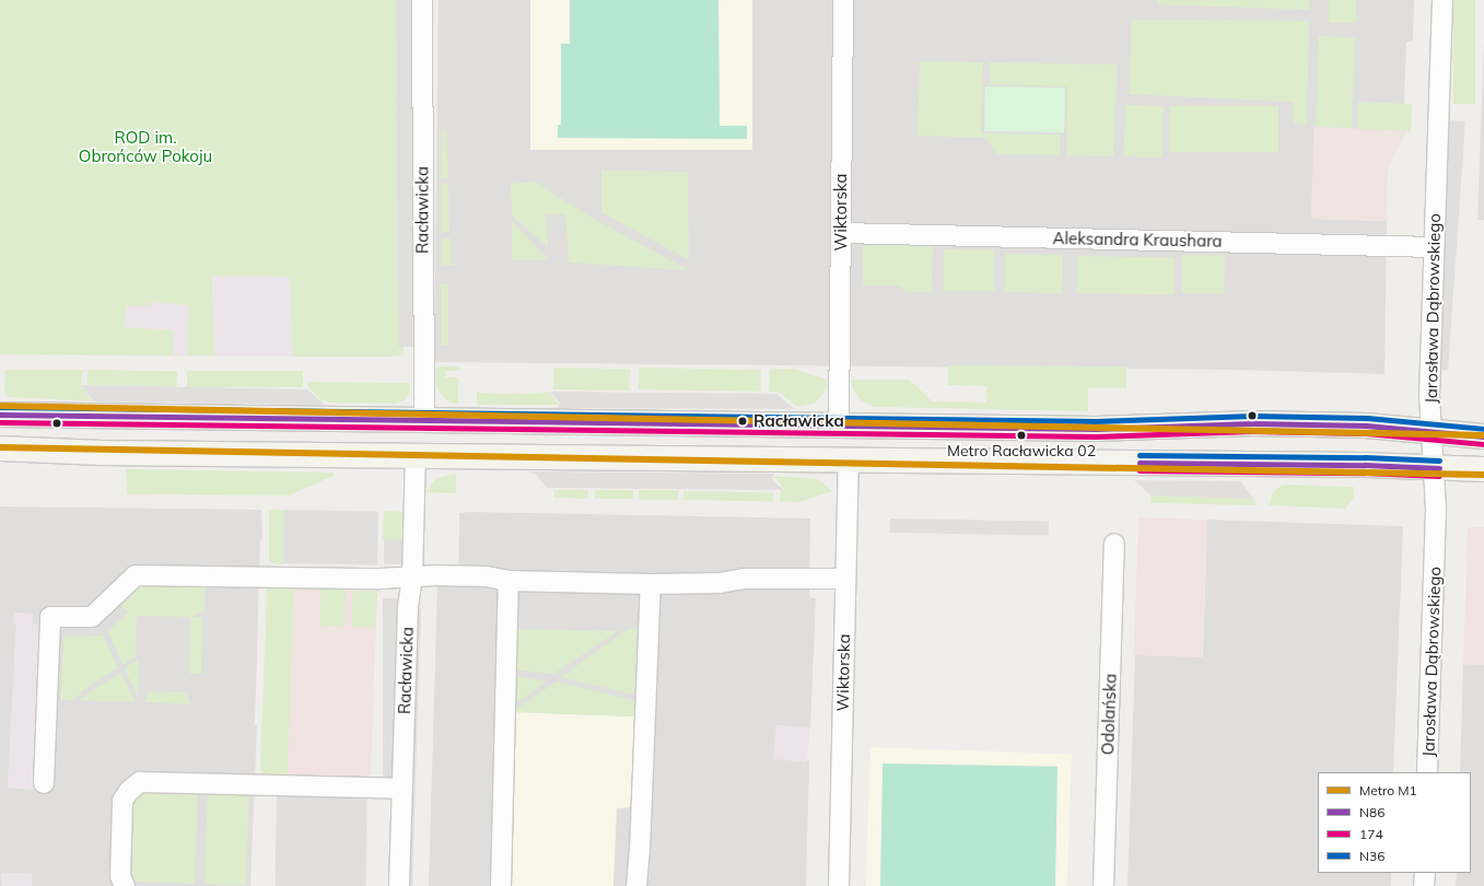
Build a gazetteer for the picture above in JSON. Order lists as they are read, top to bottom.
{
  "streets": {
    "street": [
      "Racławicka",
      "Wiktorska",
      "Aleksandra Kraushara",
      "Jarosława Dąbrowskiego",
      "Odolańska"
    ]
  },
  "crossings": [
    ["Wiktorska", "Aleksandra Kraushara"],
    ["Aleksandra Kraushara", "Jarosława Dąbrowskiego"]
  ],
  "parks": ["ROD im. Obrońców Pokoju"],
  "places": ["Racławicka", "Metro Racławicka 02"],
  "lines": [
    "metro line M1",
    "transit line N36",
    "transit line N86",
    "transit line 174"
  ],
  "legend": [
    "Metro M1",
    "N86",
    "174",
    "N36"
  ]
}
